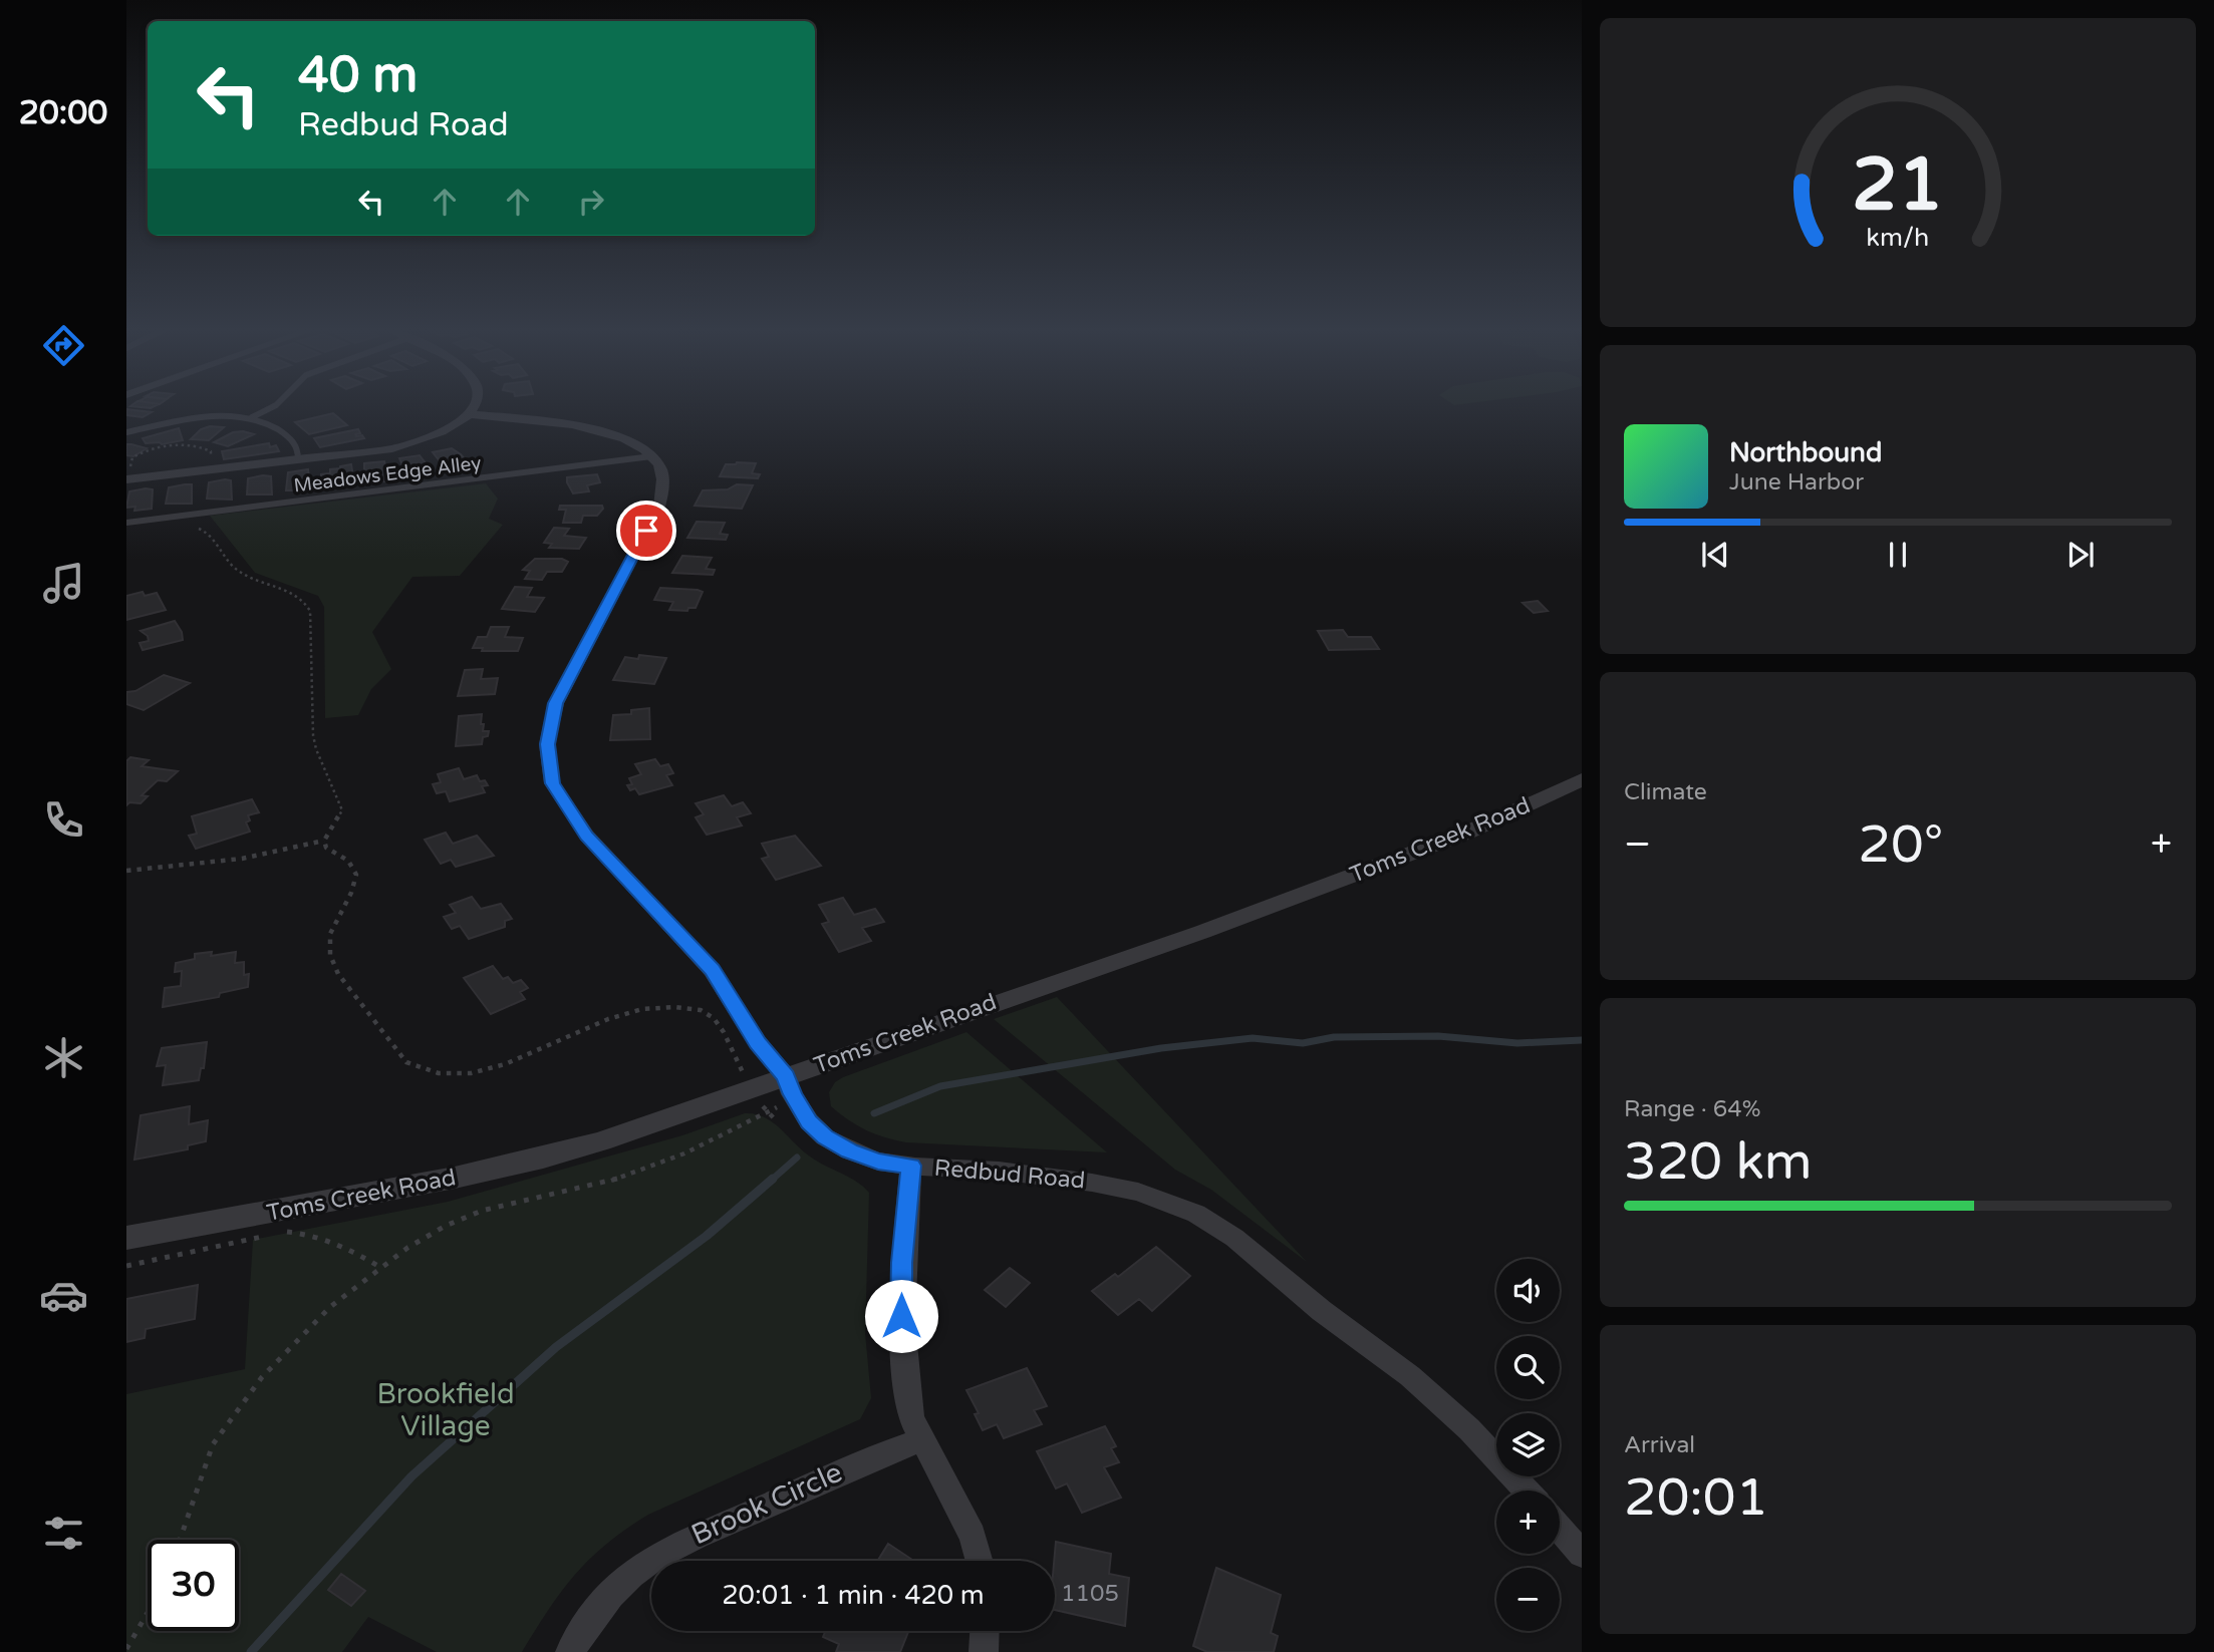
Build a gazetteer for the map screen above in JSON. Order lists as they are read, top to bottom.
{
  "streets": {
    "street": ["Toms Creek Road", "Redbud Road", "Brook Circle"],
    "lane": ["Meadows Edge Alley"]
  },
  "crossings": [
    ["Meadows Edge Alley", "Redbud Road"],
    ["Toms Creek Road", "Redbud Road"]
  ],
  "parks": ["Brookfield Village"],
  "house_numbers": ["1105"],
  "page": {
    "tabs": "20:00",
    "turn": ["40 m", "Redbud Road"],
    "song": ["Northbound", "June Harbor"],
    "tile": [
      "Climate",
      ["Range · 64%", "320 km"],
      ["Arrival", "20:01"]
    ],
    "heat": ["−", "20°", "+"],
    "map_buttons": ["+", "−"],
    "limit": "30",
    "trip": "20:01 · 1 min · 420 m",
    "gauge": ["21", "km/h"]
  }
}
